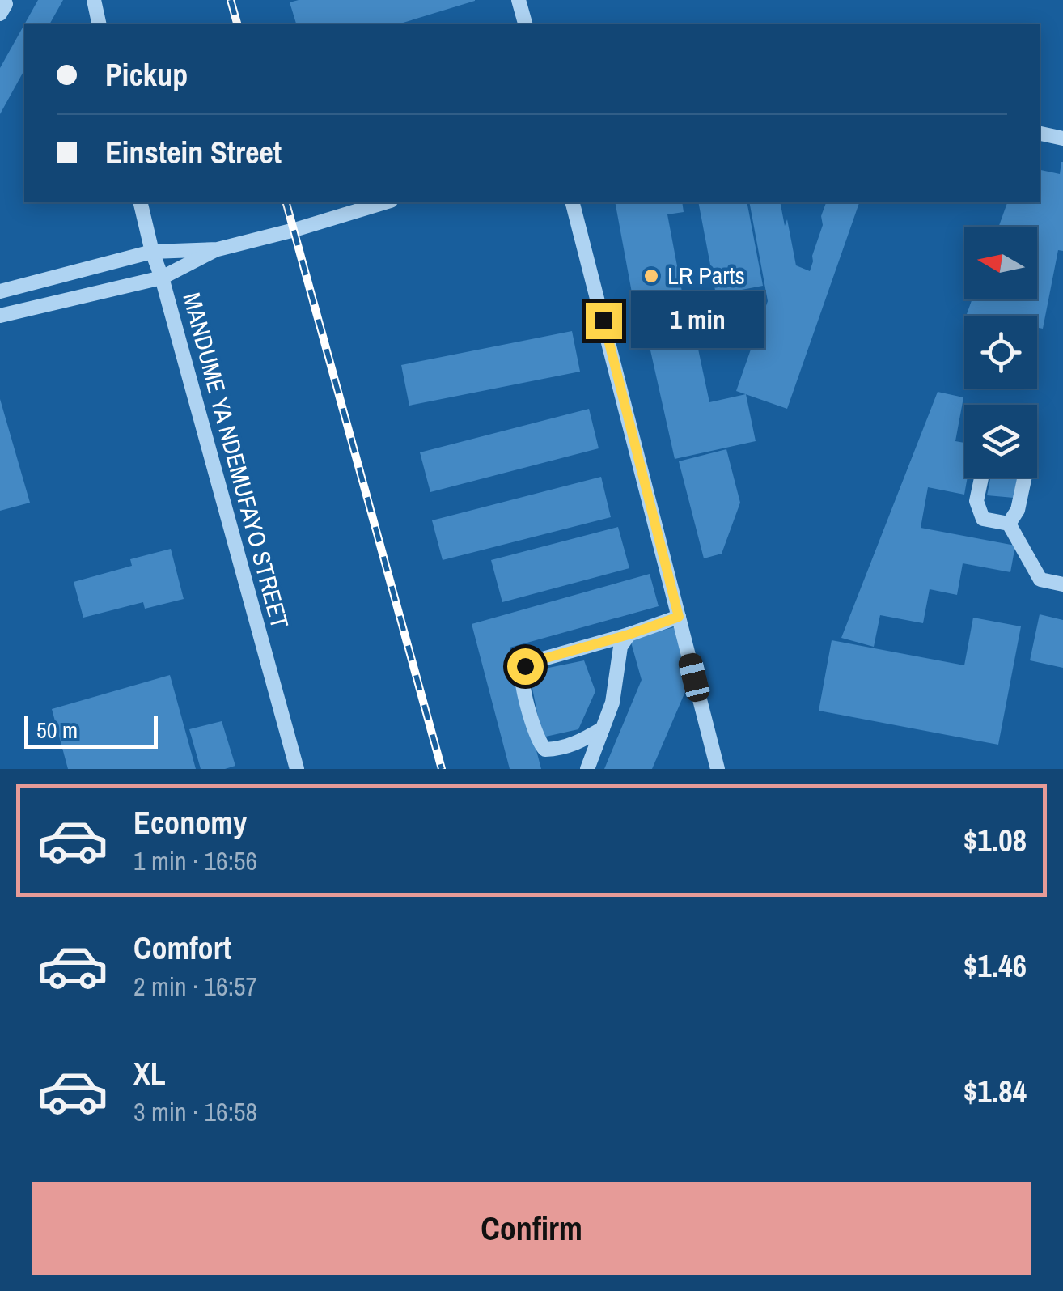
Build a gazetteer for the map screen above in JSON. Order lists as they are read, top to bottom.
{
  "streets": {
    "street": ["MANDUME YA NDEMUFAYO STREET"]
  },
  "places": ["LR Parts"],
  "scale_bar": "50 m",
  "north": "left",
  "page": {
    "banner": ["Pickup", "Einstein Street"],
    "bubble": "1 min",
    "scale": "50 m",
    "list": [
      {
        "name": "Economy",
        "note": "1 min · 16:56",
        "value": "$1.08"
      },
      {
        "name": "Comfort",
        "note": "2 min · 16:57",
        "value": "$1.46"
      },
      {
        "name": "XL",
        "note": "3 min · 16:58",
        "value": "$1.84"
      }
    ],
    "buttons": "Confirm"
  }
}
